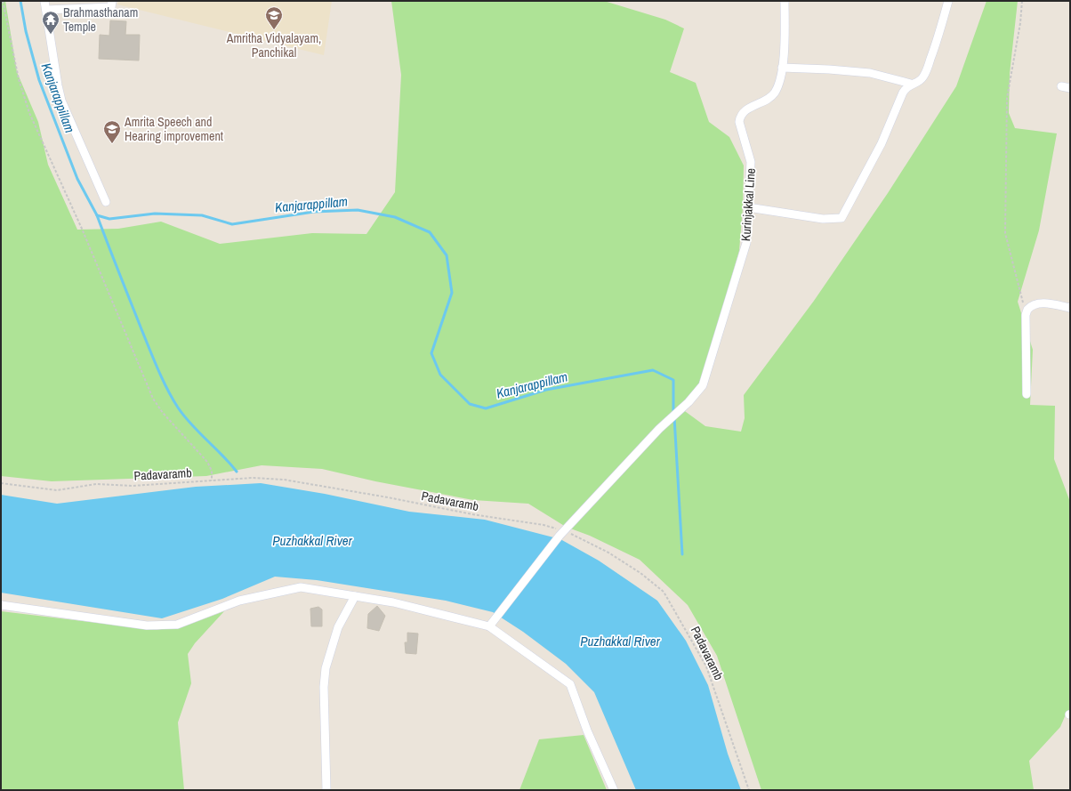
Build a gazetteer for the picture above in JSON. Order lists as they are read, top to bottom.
{
  "streets": {
    "street": ["Kurinjakkal Line"],
    "path": ["Padavaramb"]
  },
  "crossings": [
    ["Kurinjakkal Line", "Padavaramb"]
  ],
  "water": ["Kanjarappillam", "Puzhakkal River"],
  "places": {
    "school or university": ["Amritha Vidyalayam, Panchikal", "Amrita Speech and Hearing improvement"],
    "temple": ["Brahmasthanam Temple"]
  }
}
